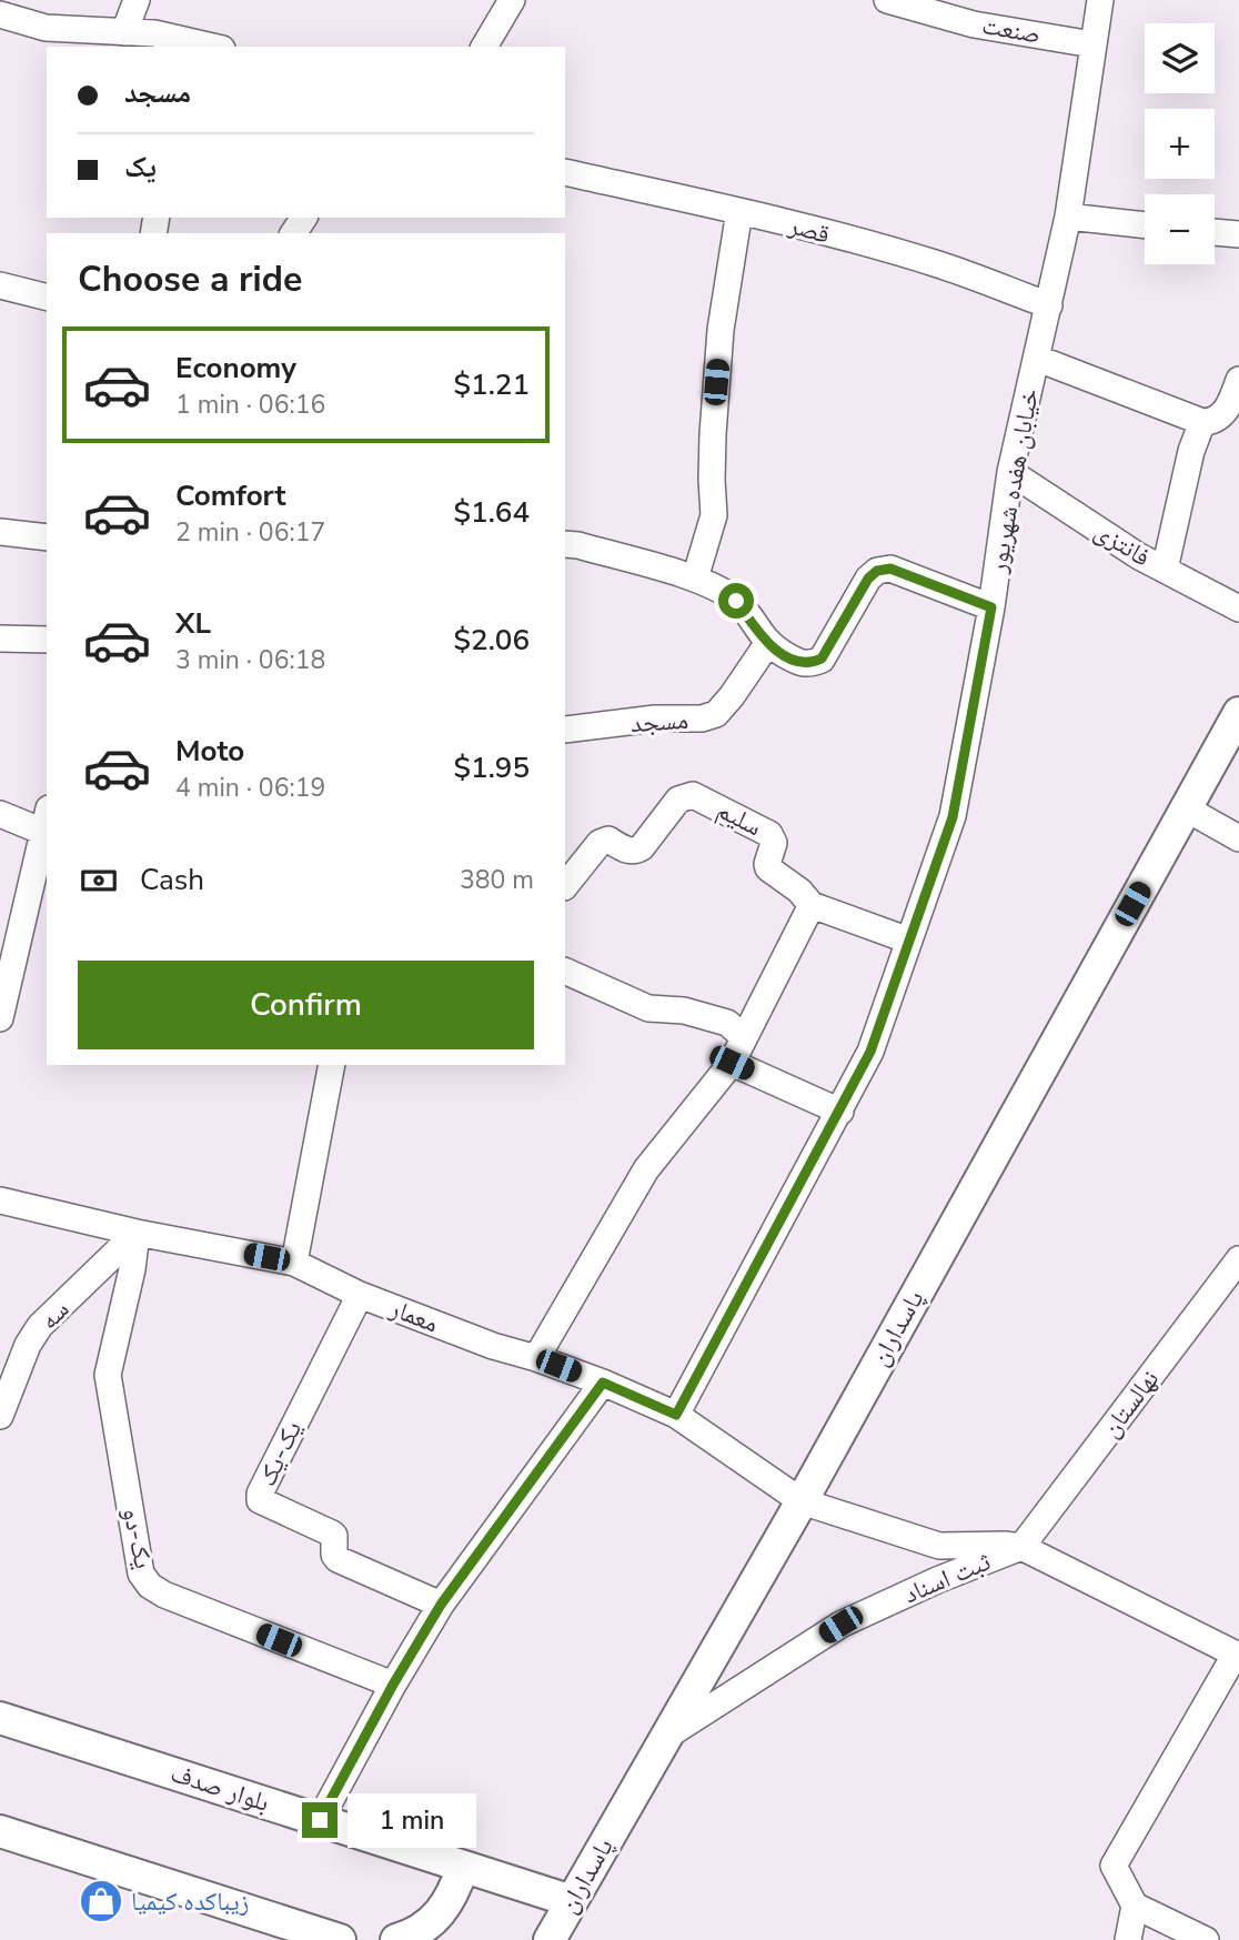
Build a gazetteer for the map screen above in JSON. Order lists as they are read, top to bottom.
{
  "streets": {
    "street": [
      "صنعت",
      "قصر",
      "خیابان هفده شهریور",
      "فانتزی",
      "مسجد",
      "سلیم",
      "سه",
      "معمار",
      "پاسداران",
      "نهالستان",
      "یک-یک",
      "یک-دو",
      "ثبت اسناد",
      "بلوار صدف"
    ]
  },
  "crossings": [
    ["صنعت", "خیابان هفده شهریور"],
    ["قصر", "خیابان هفده شهریور"],
    ["خیابان هفده شهریور", "فانتزی"],
    ["خیابان هفده شهریور", "سلیم"],
    ["خیابان هفده شهریور", "معمار"],
    ["سه", "معمار"],
    ["سه", "یک-دو"],
    ["معمار", "پاسداران"],
    ["معمار", "نهالستان"],
    ["معمار", "یک-یک"],
    ["معمار", "یک-دو"],
    ["معمار", "ثبت اسناد"],
    ["پاسداران", "ثبت اسناد"],
    ["پاسداران", "بلوار صدف"],
    ["نهالستان", "ثبت اسناد"]
  ],
  "places": {
    "shop": ["زیباکده کیمیا"]
  },
  "page": {
    "map_buttons": ["+", "−"],
    "banner": ["مسجد", "یک"],
    "heading": "Choose a ride",
    "list": [
      {
        "name": "Economy",
        "note": "1 min · 06:16",
        "value": "$1.21"
      },
      {
        "name": "Comfort",
        "note": "2 min · 06:17",
        "value": "$1.64"
      },
      {
        "name": "XL",
        "note": "3 min · 06:18",
        "value": "$2.06"
      },
      {
        "name": "Moto",
        "note": "4 min · 06:19",
        "value": "$1.95"
      }
    ],
    "pay": ["Cash", "380 m"],
    "buttons": "Confirm",
    "bubble": "1 min"
  }
}
